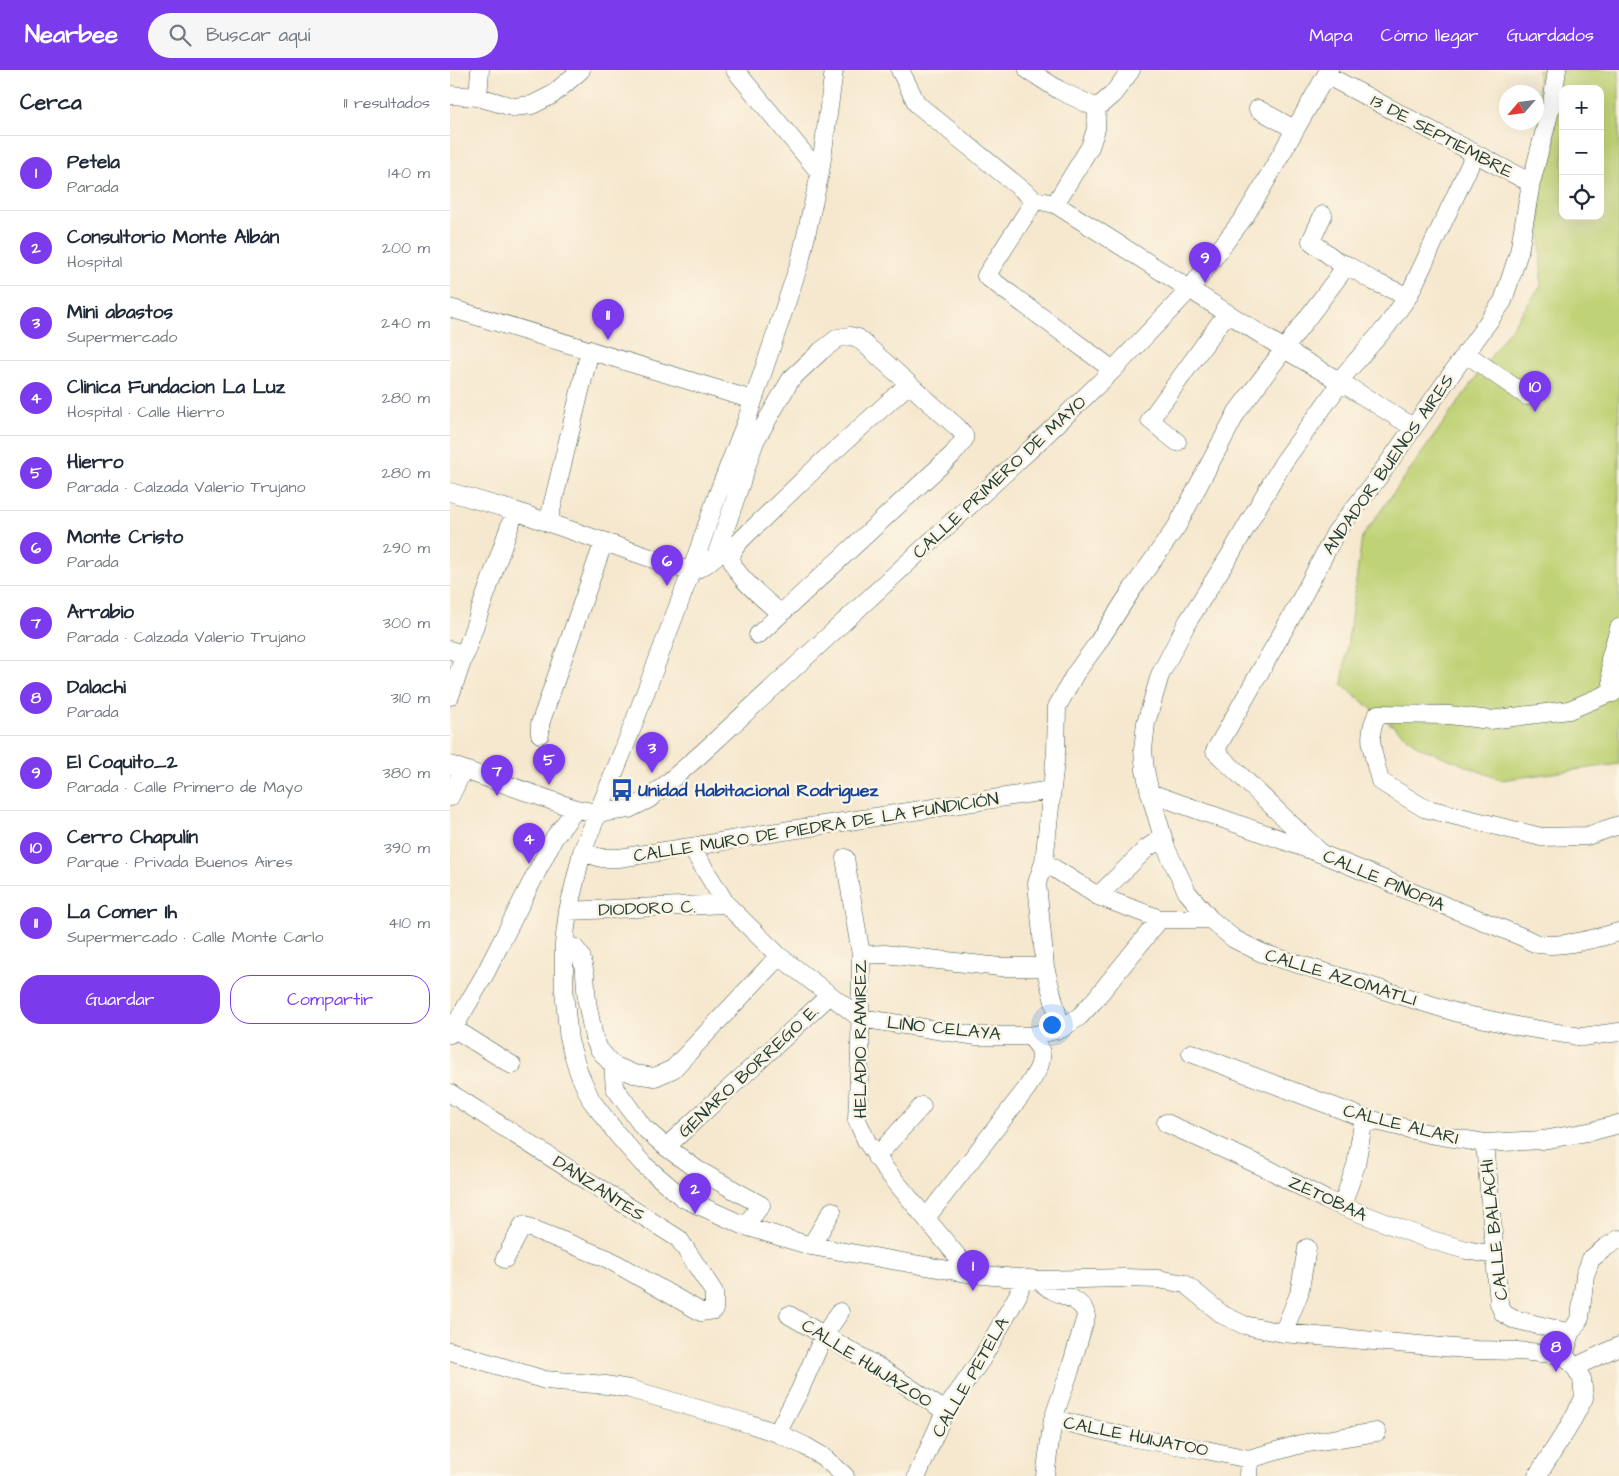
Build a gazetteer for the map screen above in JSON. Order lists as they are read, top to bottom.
{
  "streets": {
    "street": [
      "13 DE SEPTIEMBRE",
      "ANDADOR BUENOS AIRES",
      "CALLE PRIMERO DE MAYO",
      "CALLE MURO DE PIEDRA DE LA FUNDICIÓN",
      "CALLE PINOPIA",
      "DIODORO C.",
      "CALLE AZOMATLI",
      "LINO CELAYA",
      "HELADIO RAMIREZ",
      "GENARO BORREGO E.",
      "CALLE ALARI",
      "DANZANTES",
      "ZETOBAA",
      "CALLE BALACHI",
      "CALLE HUIJAZOO",
      "CALLE PETELA",
      "CALLE HUIJATOO"
    ]
  },
  "crossings": [
    ["13 DE SEPTIEMBRE", "ANDADOR BUENOS AIRES"],
    ["13 DE SEPTIEMBRE", "CALLE PRIMERO DE MAYO"],
    ["13 DE SEPTIEMBRE", "CALLE AZOMATLI"],
    ["ANDADOR BUENOS AIRES", "CALLE PINOPIA"],
    ["CALLE MURO DE PIEDRA DE LA FUNDICIÓN", "LINO CELAYA"],
    ["CALLE PINOPIA", "CALLE AZOMATLI"],
    ["DIODORO C.", "LINO CELAYA"],
    ["LINO CELAYA", "HELADIO RAMIREZ"],
    ["LINO CELAYA", "GENARO BORREGO E."],
    ["CALLE ALARI", "CALLE BALACHI"],
    ["ZETOBAA", "CALLE BALACHI"],
    ["CALLE HUIJAZOO", "CALLE PETELA"]
  ],
  "places": {
    "bus stop": ["Unidad Habitacional Rodriguez"]
  },
  "north": "bottom left",
  "page": {
    "header": "Nearbee",
    "search": "Buscar aquí",
    "nav": ["Mapa", "Cómo llegar", "Guardados"],
    "heading": ["Cerca", "11 resultados"],
    "map_buttons": ["+", "−"],
    "list": [
      {
        "mark": "1",
        "name": "Petela",
        "note": "Parada",
        "value": "140 m"
      },
      {
        "mark": "2",
        "name": "Consultorio Monte Albán",
        "note": "Hospital",
        "value": "200 m"
      },
      {
        "mark": "3",
        "name": "Mini abastos",
        "note": "Supermercado",
        "value": "240 m"
      },
      {
        "mark": "4",
        "name": "Clinica Fundacion La Luz",
        "note": "Hospital · Calle Hierro",
        "value": "280 m"
      },
      {
        "mark": "5",
        "name": "Hierro",
        "note": "Parada · Calzada Valerio Trujano",
        "value": "280 m"
      },
      {
        "mark": "6",
        "name": "Monte Cristo",
        "note": "Parada",
        "value": "290 m"
      },
      {
        "mark": "7",
        "name": "Arrabio",
        "note": "Parada · Calzada Valerio Trujano",
        "value": "300 m"
      },
      {
        "mark": "8",
        "name": "Dalachi",
        "note": "Parada",
        "value": "310 m"
      },
      {
        "mark": "9",
        "name": "El Coquito_2",
        "note": "Parada · Calle Primero de Mayo",
        "value": "380 m"
      },
      {
        "mark": "10",
        "name": "Cerro Chapulín",
        "note": "Parque · Privada Buenos Aires",
        "value": "390 m"
      },
      {
        "mark": "11",
        "name": "La Comer Ih",
        "note": "Supermercado · Calle Monte Carlo",
        "value": "410 m"
      }
    ],
    "pins": [
      "9",
      "11",
      "10",
      "6",
      "3",
      "5",
      "7",
      "4",
      "2",
      "1",
      "8"
    ],
    "buttons": ["Guardar", "Compartir"]
  }
}
